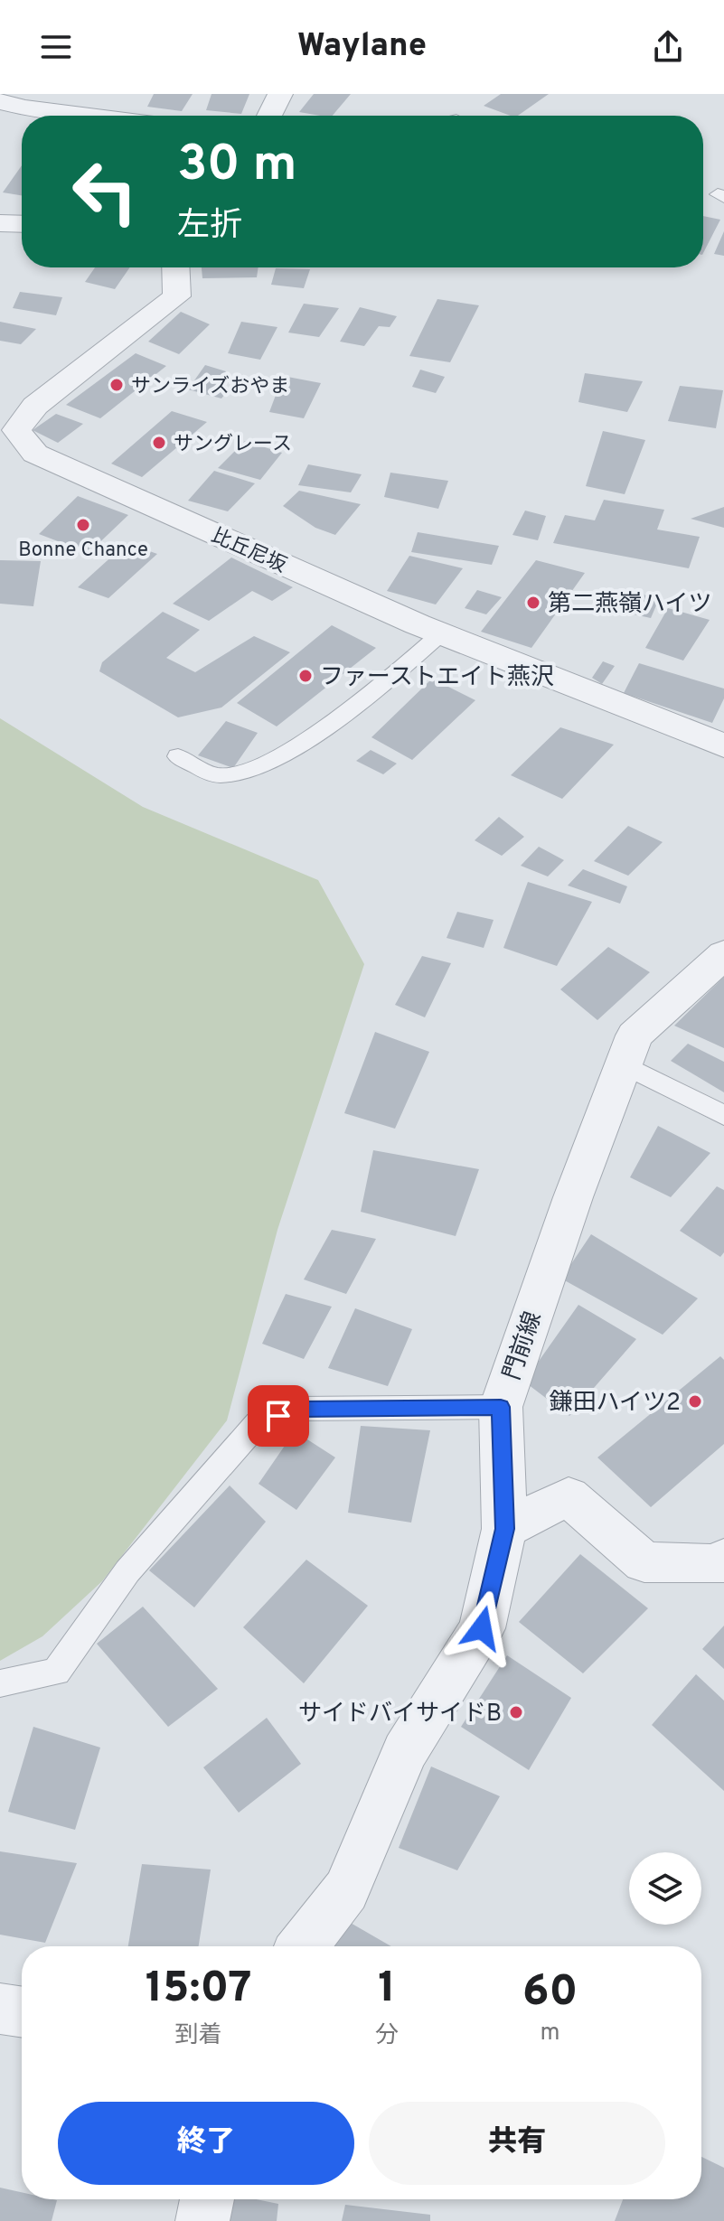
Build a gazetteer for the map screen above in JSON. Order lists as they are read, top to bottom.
{
  "streets": {
    "street": ["比丘尼坂", "門前線"]
  },
  "places": [
    "サンライズおやま",
    "サングレース",
    "Bonne Chance",
    "第二燕嶺ハイツ",
    "ファーストエイト燕沢",
    "鎌田ハイツ2",
    "サイドバイサイドB"
  ],
  "page": {
    "header": "Waylane",
    "turn": ["30 m", "左折"],
    "eta": [
      "15:07",
      "到着",
      "1",
      "分",
      "60",
      "m"
    ],
    "buttons": ["終了", "共有"]
  }
}
